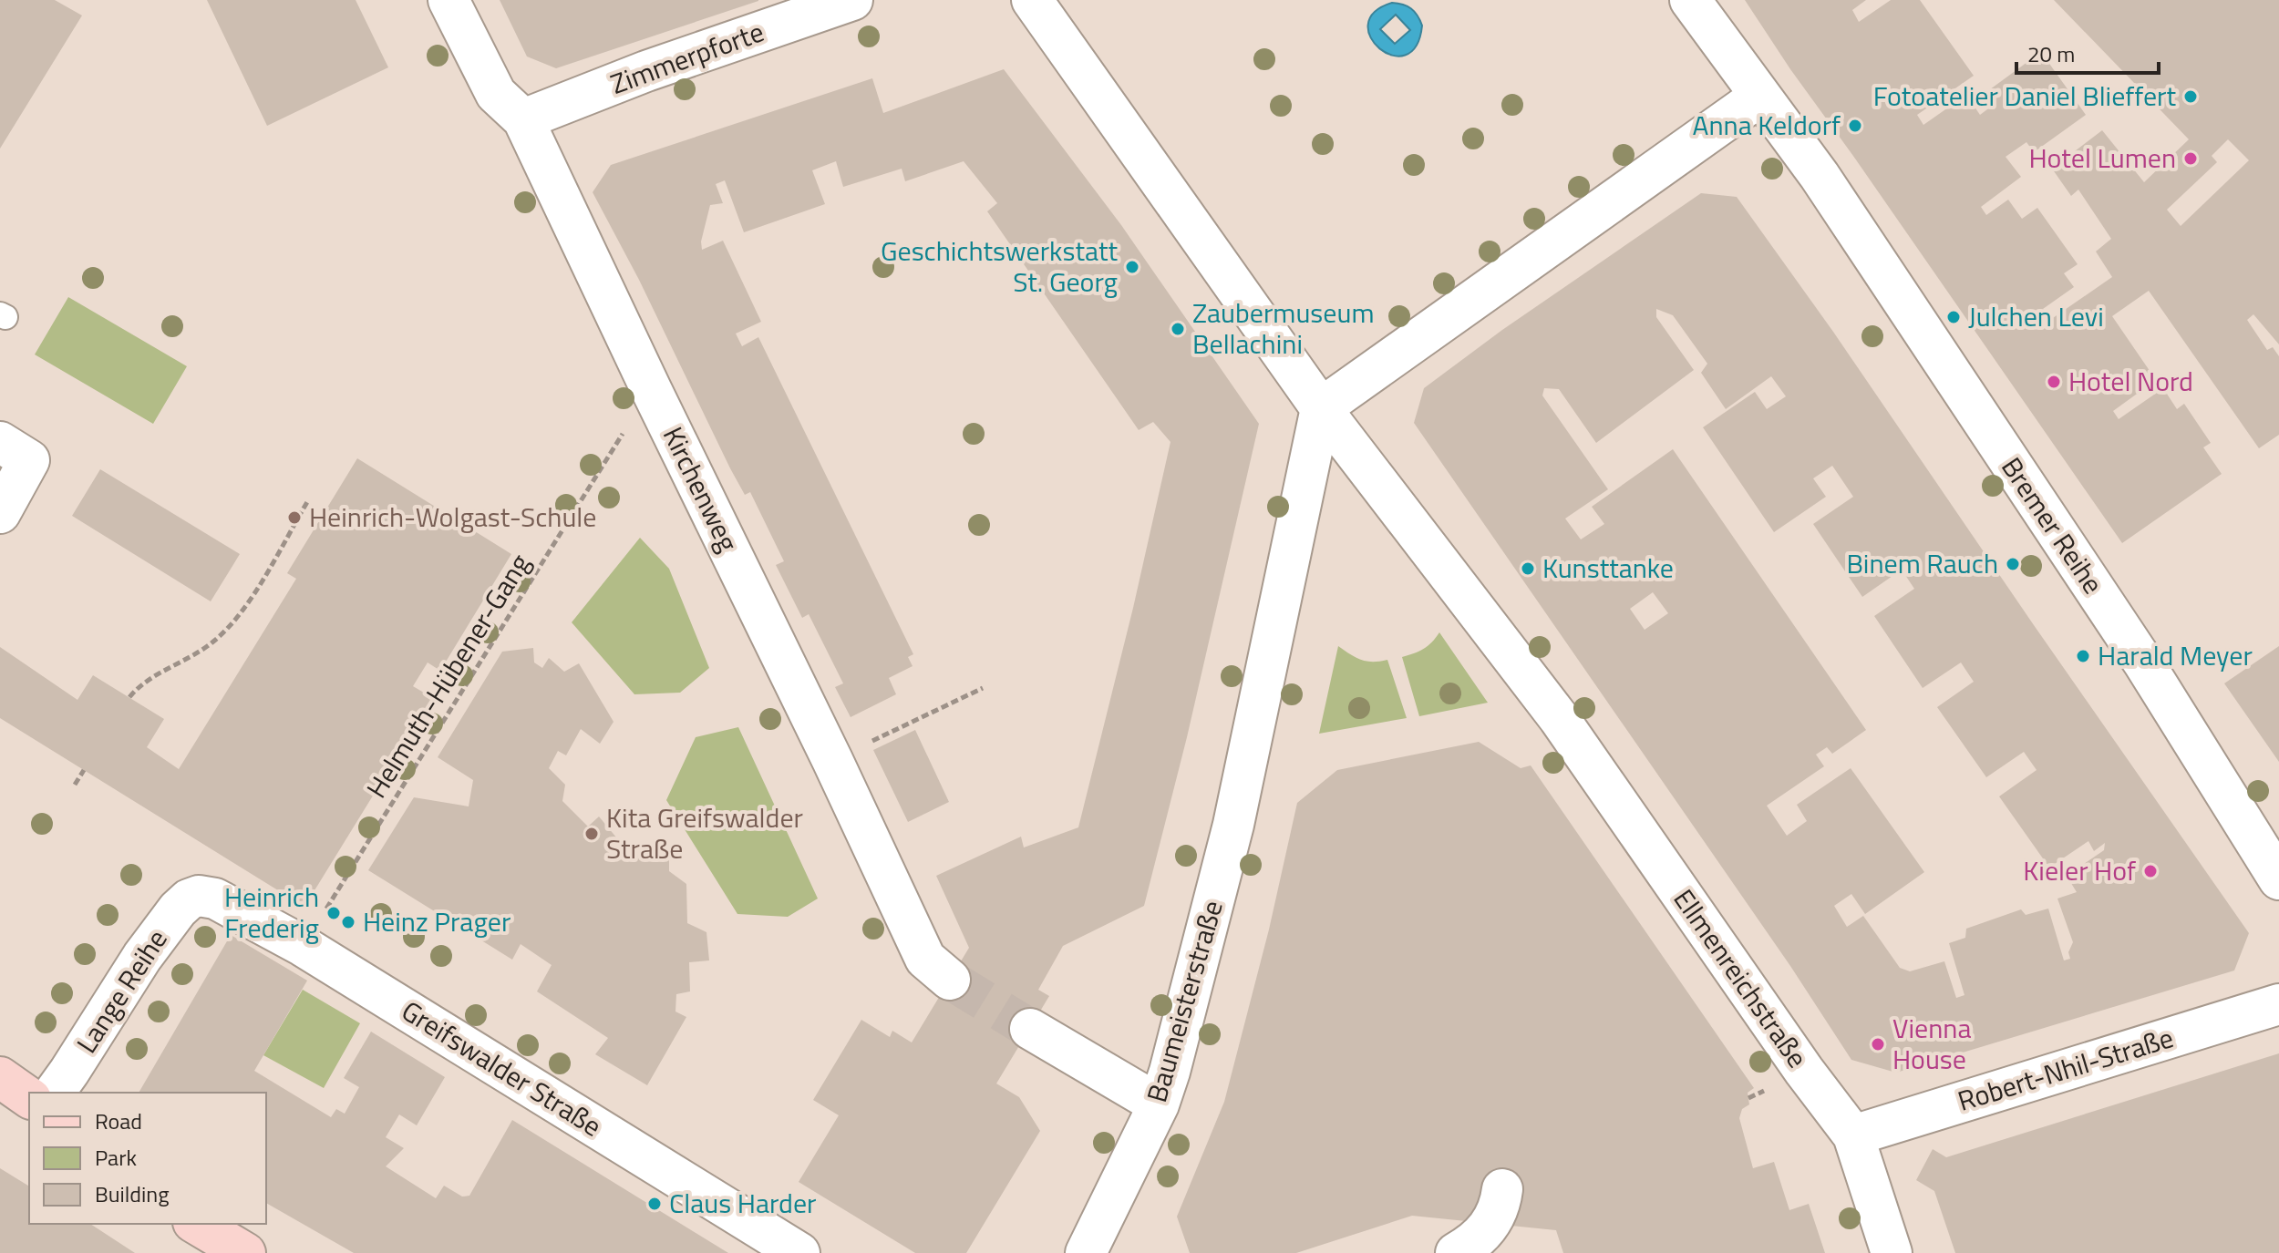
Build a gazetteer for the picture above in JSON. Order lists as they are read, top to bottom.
{
  "streets": {
    "street": [
      "Zimmerpforte",
      "Kirchenweg",
      "Bremer Reihe",
      "Ellmenreichstraße",
      "Lange Reihe",
      "Baumeisterstraße",
      "Greifswalder Straße",
      "Robert-Nhil-Straße"
    ],
    "path": ["Helmuth-Hübener-Gang"]
  },
  "crossings": [
    ["Zimmerpforte", "Kirchenweg"],
    ["Kirchenweg", "Helmuth-Hübener-Gang"],
    ["Helmuth-Hübener-Gang", "Greifswalder Straße"],
    ["Ellmenreichstraße", "Baumeisterstraße"],
    ["Ellmenreichstraße", "Robert-Nhil-Straße"],
    ["Lange Reihe", "Greifswalder Straße"]
  ],
  "places": [
    "Fotoatelier Daniel Blieffert",
    "Anna Keldorf",
    "Hotel Lumen",
    "Geschichtswerkstatt St. Georg",
    "Julchen Levi",
    "Zaubermuseum Bellachini",
    "Hotel Nord",
    "Heinrich-Wolgast-Schule",
    "Binem Rauch",
    "Kunsttanke",
    "Harald Meyer",
    "Kita Greifswalder Straße",
    "Kieler Hof",
    "Heinrich Frederig",
    "Heinz Prager",
    "Vienna House",
    "Claus Harder"
  ],
  "legend": ["Road", "Park", "Building"],
  "scale_bar": "20 m"
}
